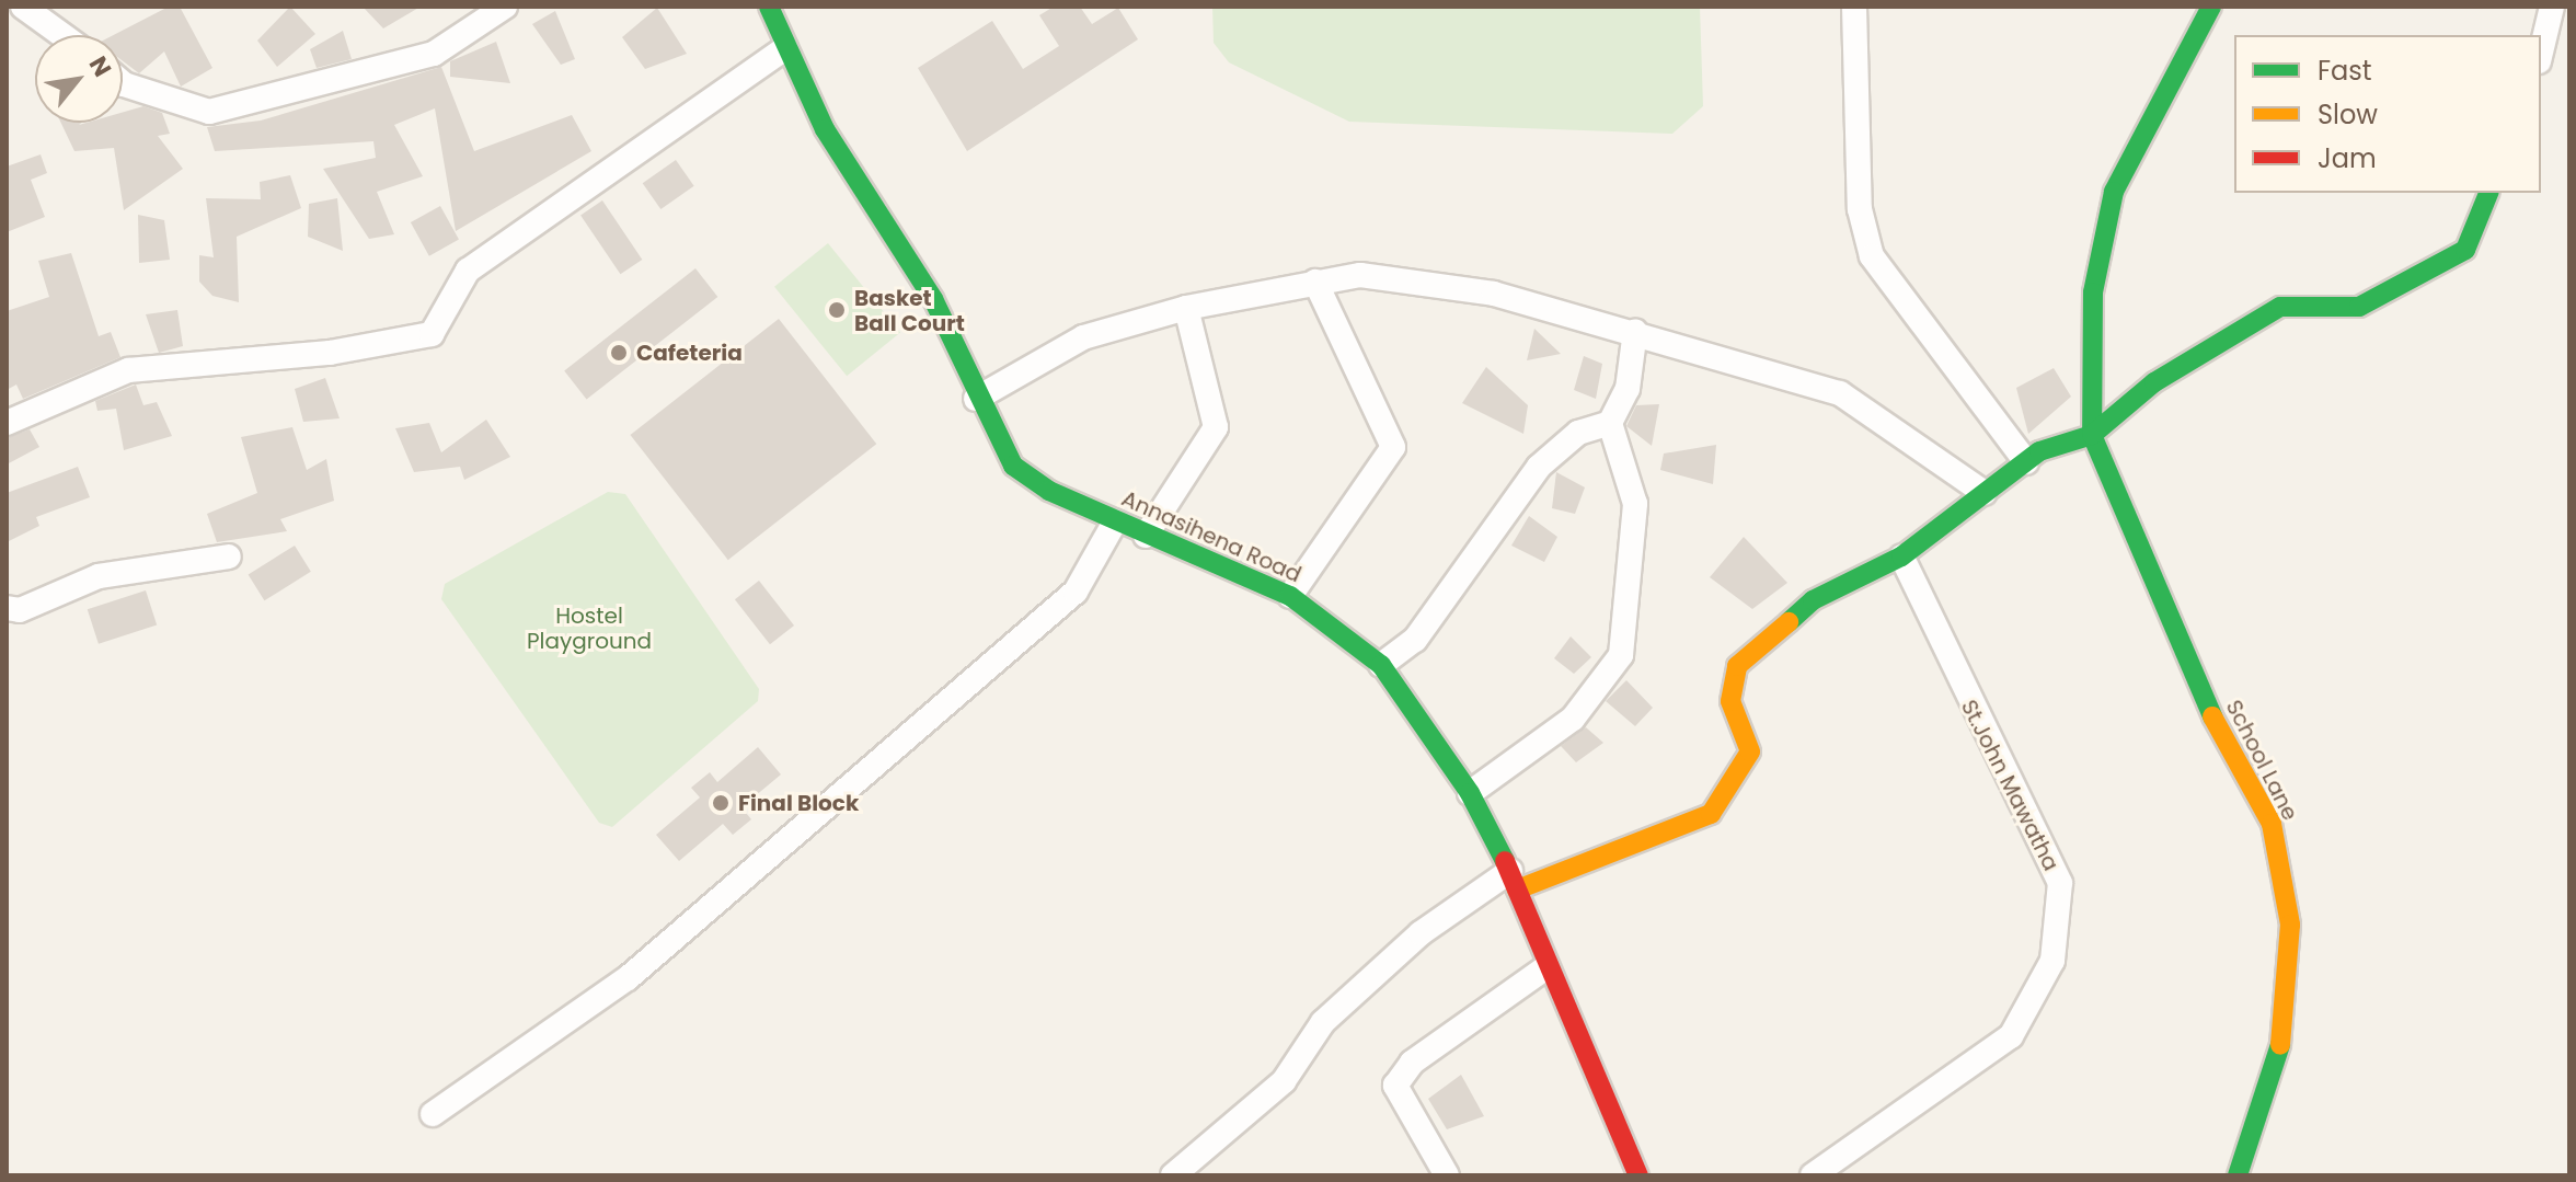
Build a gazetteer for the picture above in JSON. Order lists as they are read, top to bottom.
{
  "streets": {
    "street": ["Annasihena Road", "School Lane", "St.John Mawatha"]
  },
  "parks": ["Hostel Playground"],
  "places": ["Basket Ball Court", "Cafeteria", "Final Block"],
  "legend": ["Fast", "Slow", "Jam"],
  "north": "top right"
}
